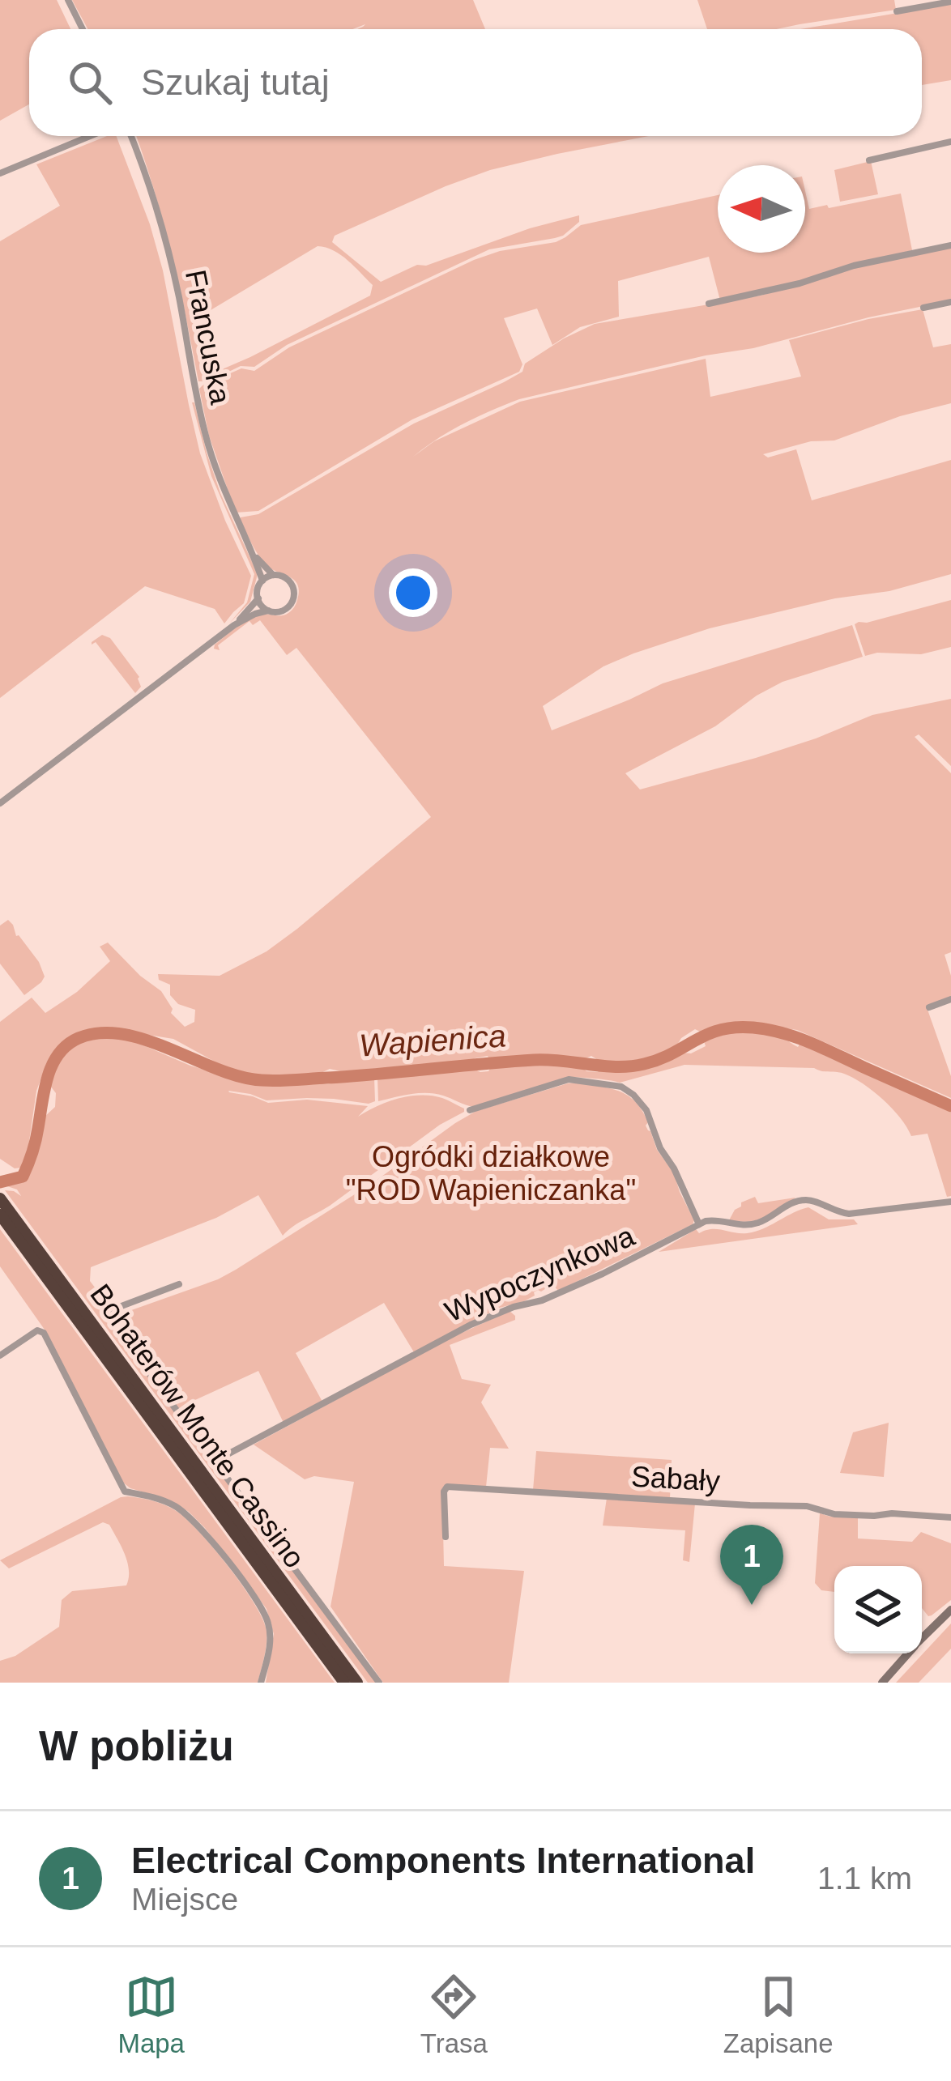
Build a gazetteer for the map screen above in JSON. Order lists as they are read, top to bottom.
{
  "streets": {
    "highway": ["Bohaterów Monte Cassino"],
    "street": ["Francuska", "Wypoczynkowa", "Sabały"]
  },
  "water": ["Wapienica"],
  "parks": ["Ogródki działkowe \"ROD Wapieniczanka\""],
  "north": "left",
  "page": {
    "search": "Szukaj tutaj",
    "pins": "1",
    "heading": "W pobliżu",
    "list": [
      {
        "mark": "1",
        "name": "Electrical Components International",
        "note": "Miejsce",
        "value": "1.1 km"
      }
    ],
    "nav": ["Mapa", "Trasa", "Zapisane"]
  }
}
